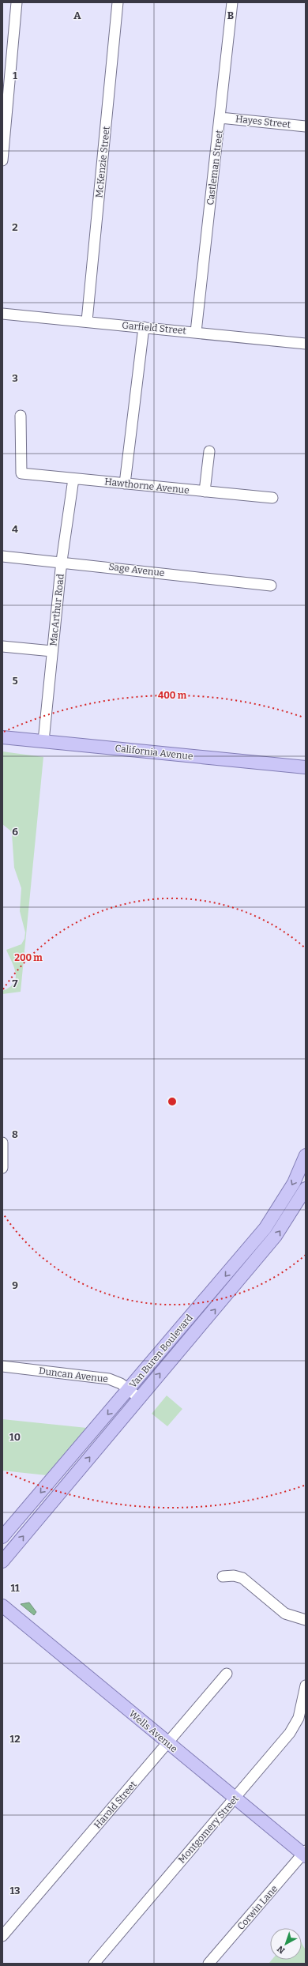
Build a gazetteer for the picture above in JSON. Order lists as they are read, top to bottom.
{
  "streets": {
    "main road": ["California Avenue", "Van Buren Boulevard", "Wells Avenue"],
    "street": [
      "Hayes Street",
      "McKenzie Street",
      "Castleman Street",
      "Garfield Street",
      "Hawthorne Avenue",
      "Sage Avenue",
      "MacArthur Road",
      "Duncan Avenue",
      "Harold Street",
      "Montgomery Street",
      "Corwin Lane"
    ]
  },
  "crossings": [
    ["Hayes Street", "Castleman Street"],
    ["McKenzie Street", "Garfield Street"],
    ["Castleman Street", "Garfield Street"],
    ["Hawthorne Avenue", "MacArthur Road"],
    ["Sage Avenue", "MacArthur Road"],
    ["MacArthur Road", "California Avenue"],
    ["Van Buren Boulevard", "Duncan Avenue"],
    ["Wells Avenue", "Harold Street"],
    ["Wells Avenue", "Montgomery Street"],
    ["Wells Avenue", "Corwin Lane"]
  ],
  "north": "bottom left",
  "grid": {
    "columns": ["A", "B"],
    "rows": [
      "1",
      "2",
      "3",
      "4",
      "5",
      "6",
      "7",
      "8",
      "9",
      "10",
      "11",
      "12",
      "13"
    ]
  },
  "rings": ["400 m", "200 m"]
}
